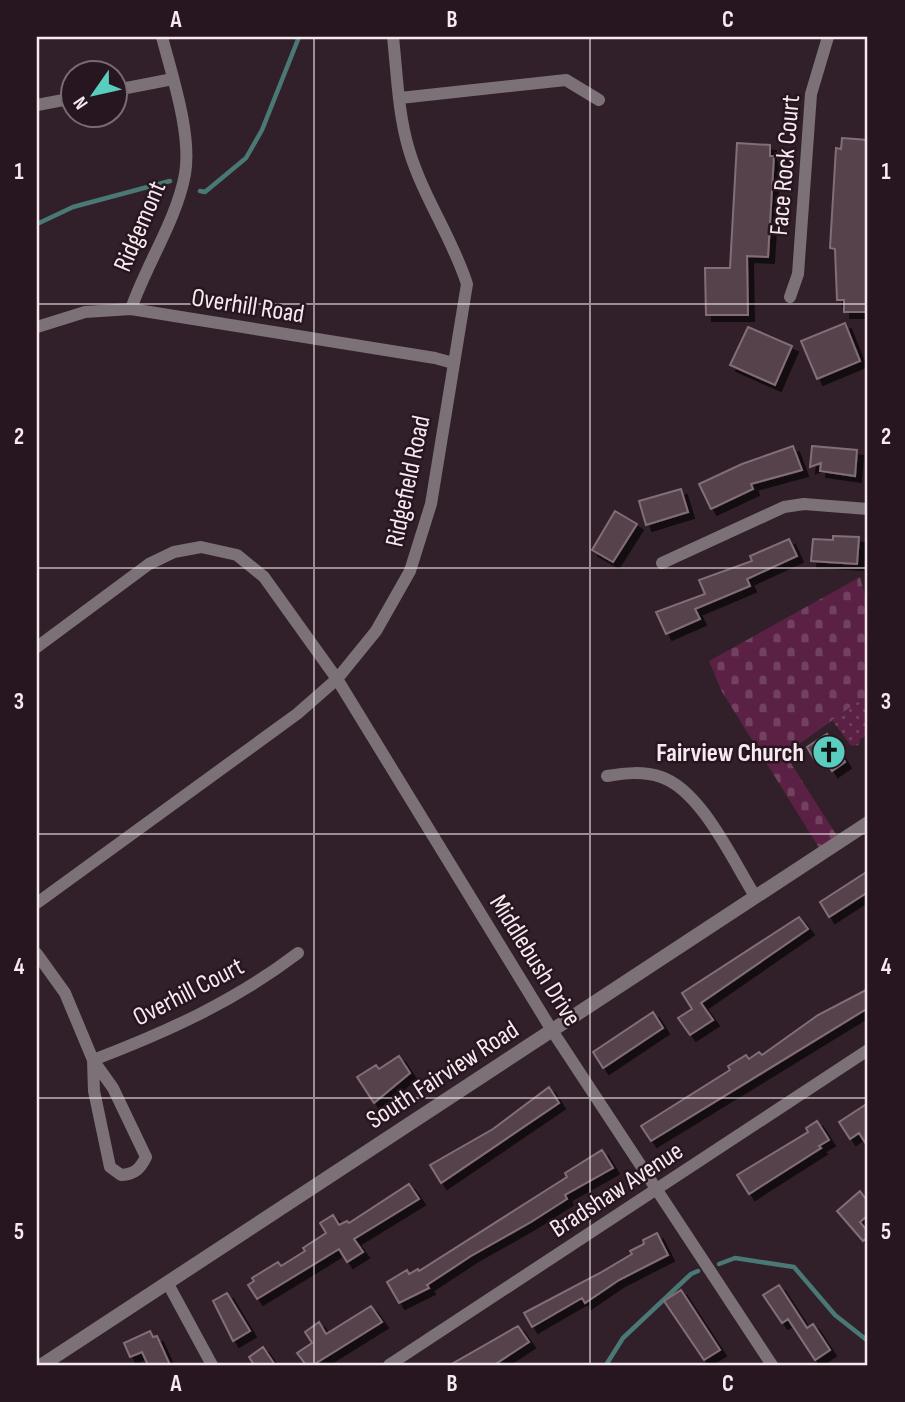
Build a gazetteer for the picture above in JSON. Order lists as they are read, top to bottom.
{
  "streets": {
    "street": [
      "Face Rock Court",
      "Ridgemont",
      "Overhill Road",
      "Ridgefield Road",
      "Middlebush Drive",
      "Overhill Court",
      "South Fairview Road",
      "Bradshaw Avenue"
    ]
  },
  "crossings": [
    ["Ridgemont", "Overhill Road"],
    ["Overhill Road", "Ridgefield Road"],
    ["Ridgefield Road", "Middlebush Drive"],
    ["Middlebush Drive", "South Fairview Road"],
    ["Middlebush Drive", "Bradshaw Avenue"]
  ],
  "places": {
    "church": ["Fairview Church"]
  },
  "north": "bottom left",
  "grid": {
    "columns": ["A", "B", "C"],
    "rows": [
      "1",
      "2",
      "3",
      "4",
      "5"
    ]
  }
}
